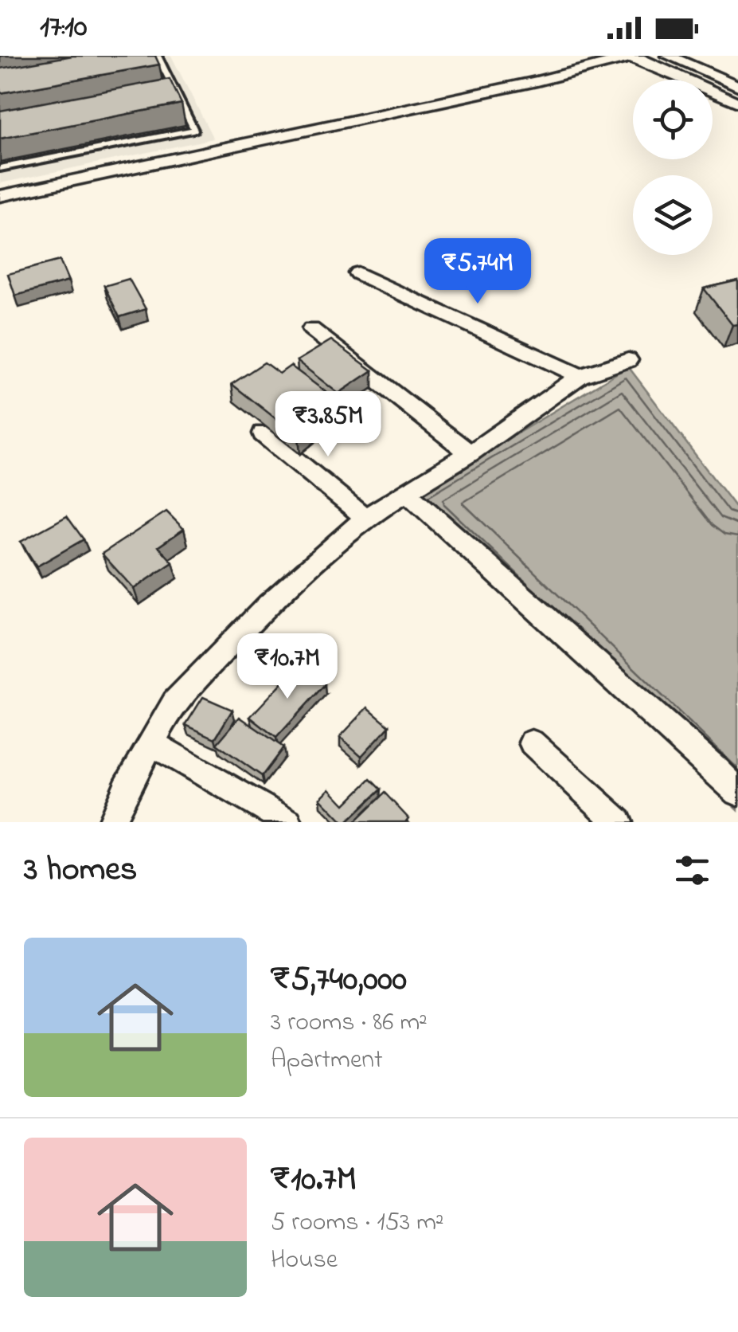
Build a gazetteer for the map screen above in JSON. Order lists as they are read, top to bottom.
{
  "page": {
    "status": "17:10",
    "price": ["₹5.74M", "₹3.85M", "₹10.7M"],
    "heading": "3 homes",
    "list": [
      {
        "name": "₹5,740,000",
        "note": "3 rooms · 86 m² · Apartment"
      },
      {
        "name": "₹10.7M",
        "note": "5 rooms · 153 m² · House"
      }
    ]
  }
}
